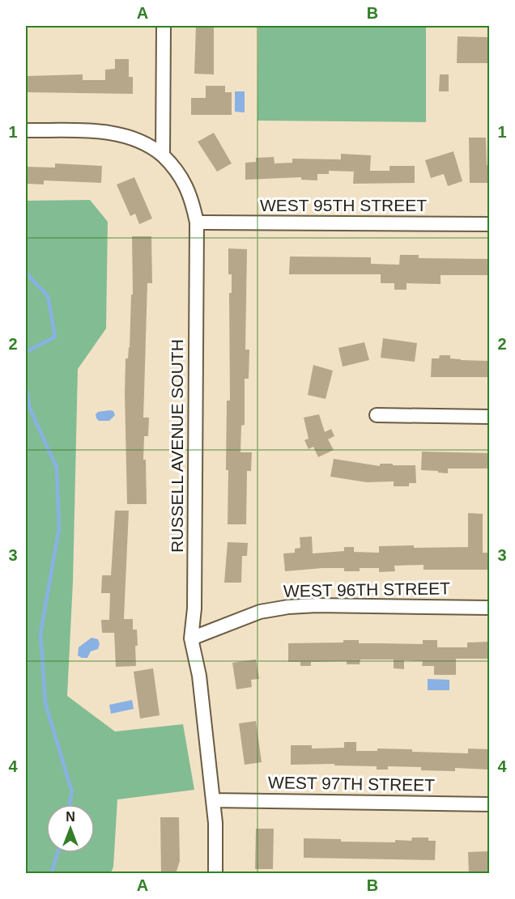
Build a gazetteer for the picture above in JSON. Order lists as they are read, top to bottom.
{
  "streets": {
    "street": [
      "WEST 95TH STREET",
      "RUSSELL AVENUE SOUTH",
      "WEST 96TH STREET",
      "WEST 97TH STREET"
    ]
  },
  "crossings": [
    ["WEST 95TH STREET", "RUSSELL AVENUE SOUTH"],
    ["RUSSELL AVENUE SOUTH", "WEST 96TH STREET"],
    ["RUSSELL AVENUE SOUTH", "WEST 97TH STREET"]
  ],
  "north": "top",
  "grid": {
    "columns": ["A", "B"],
    "rows": [
      "1",
      "2",
      "3",
      "4"
    ]
  }
}
